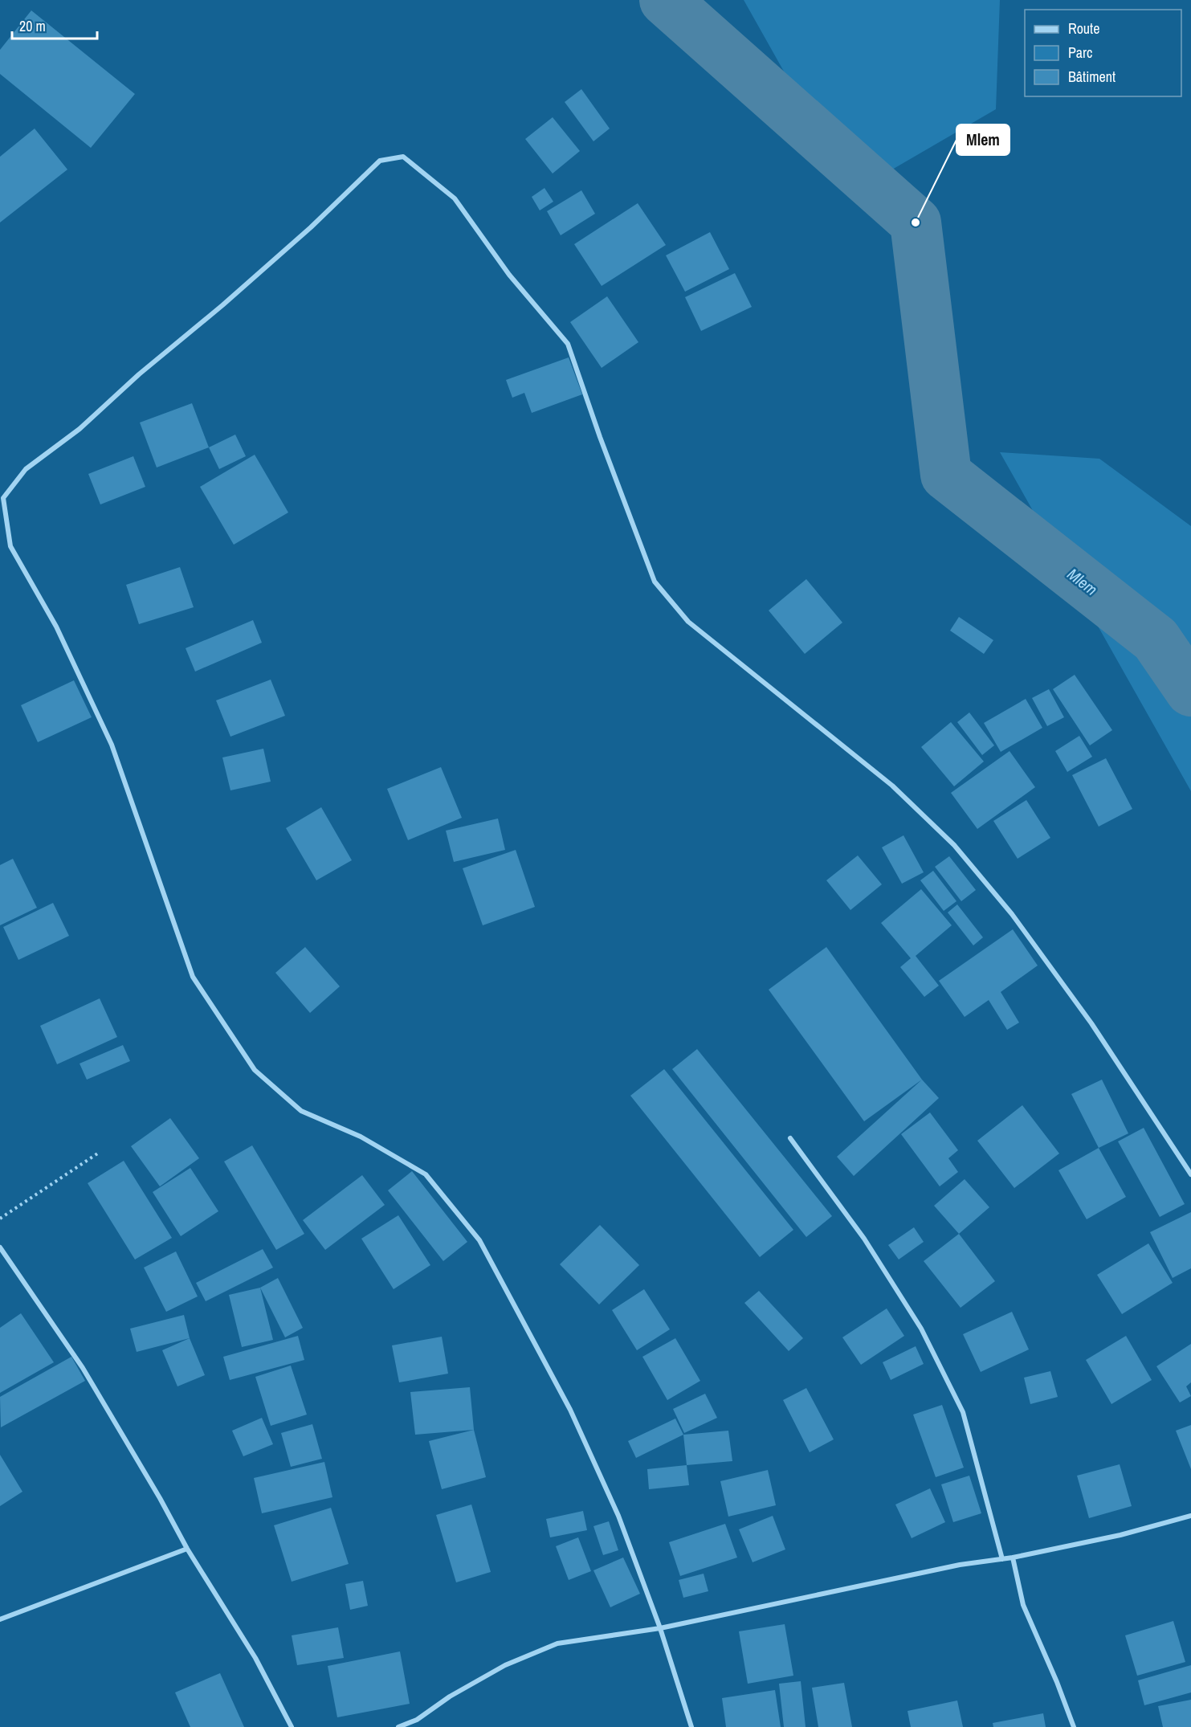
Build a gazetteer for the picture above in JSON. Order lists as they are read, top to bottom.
{
  "water": ["Mlem"],
  "places": ["Mlem"],
  "legend": ["Route", "Parc", "Bâtiment"],
  "scale_bar": "20 m"
}
